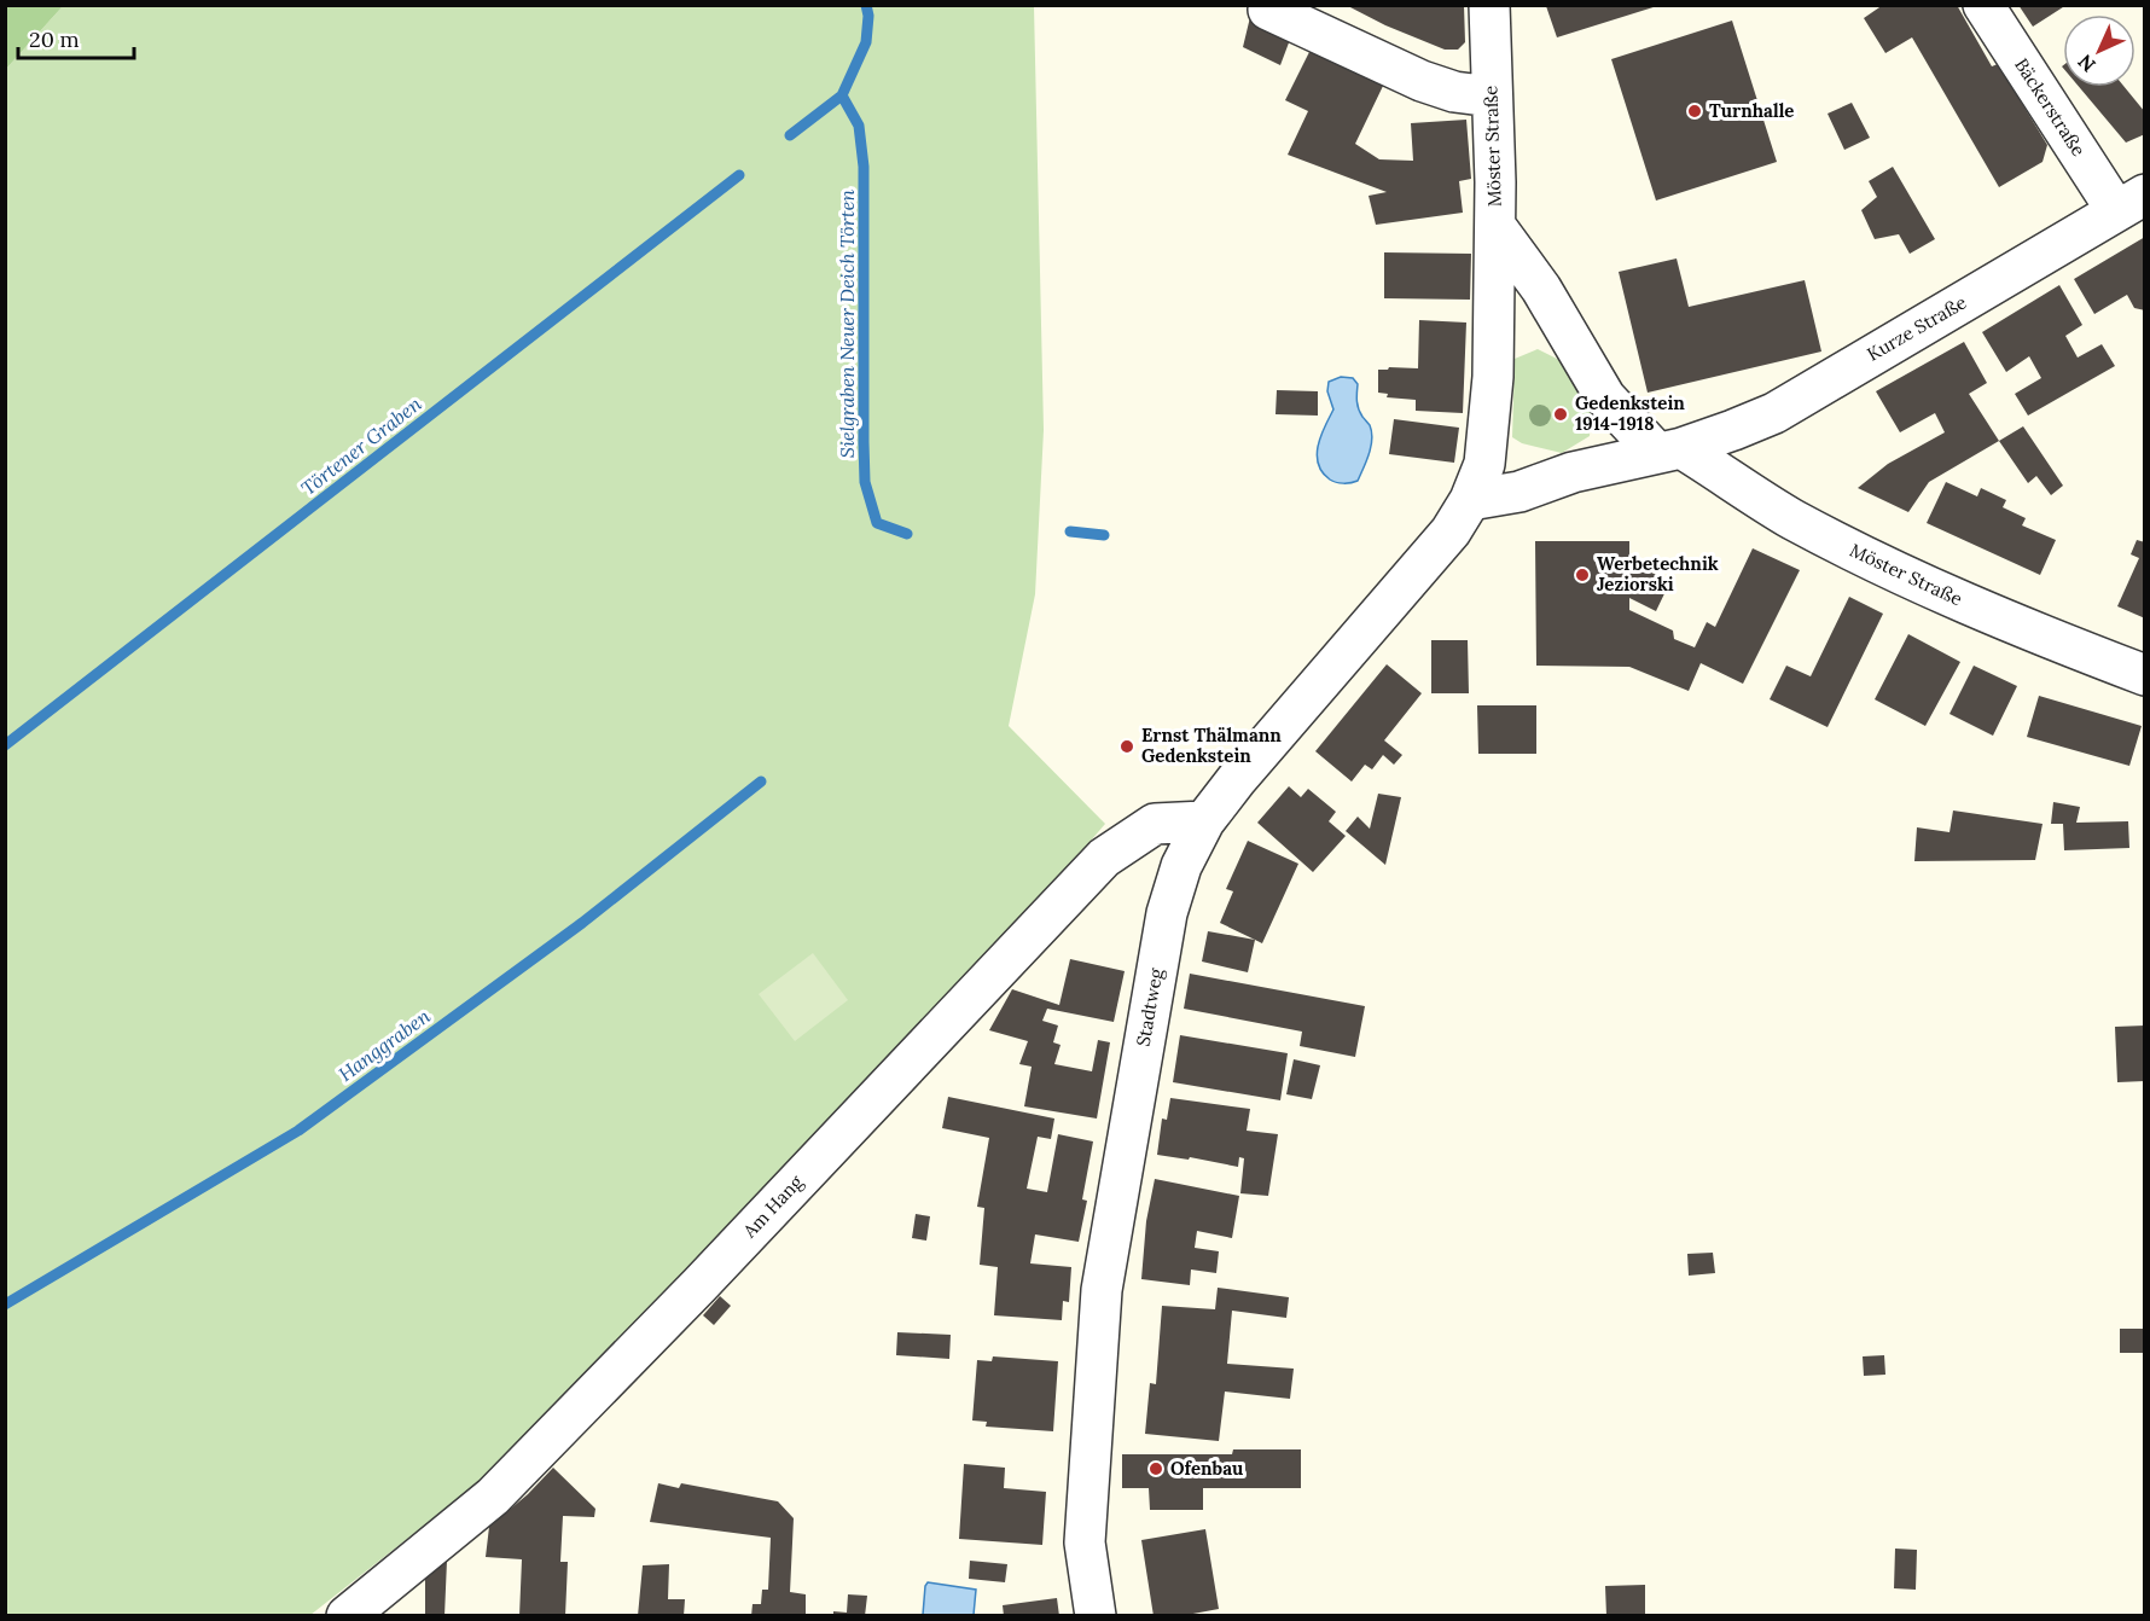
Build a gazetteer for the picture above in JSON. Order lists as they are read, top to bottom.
{
  "streets": {
    "street": [
      "Bäckerstraße",
      "Möster Straße",
      "Kurze Straße",
      "Stadtweg",
      "Am Hang"
    ]
  },
  "crossings": [
    ["Bäckerstraße", "Kurze Straße"],
    ["Möster Straße", "Kurze Straße"],
    ["Möster Straße", "Stadtweg"],
    ["Kurze Straße", "Stadtweg"],
    ["Stadtweg", "Am Hang"]
  ],
  "water": ["Sielgraben Neuer Deich Törten", "Törtener Graben", "Hanggraben"],
  "places": [
    "Turnhalle",
    "Gedenkstein 1914-1918",
    "Werbetechnik Jeziorski",
    "Ernst Thälmann Gedenkstein",
    "Ofenbau"
  ],
  "scale_bar": "20 m",
  "north": "bottom left"
}
